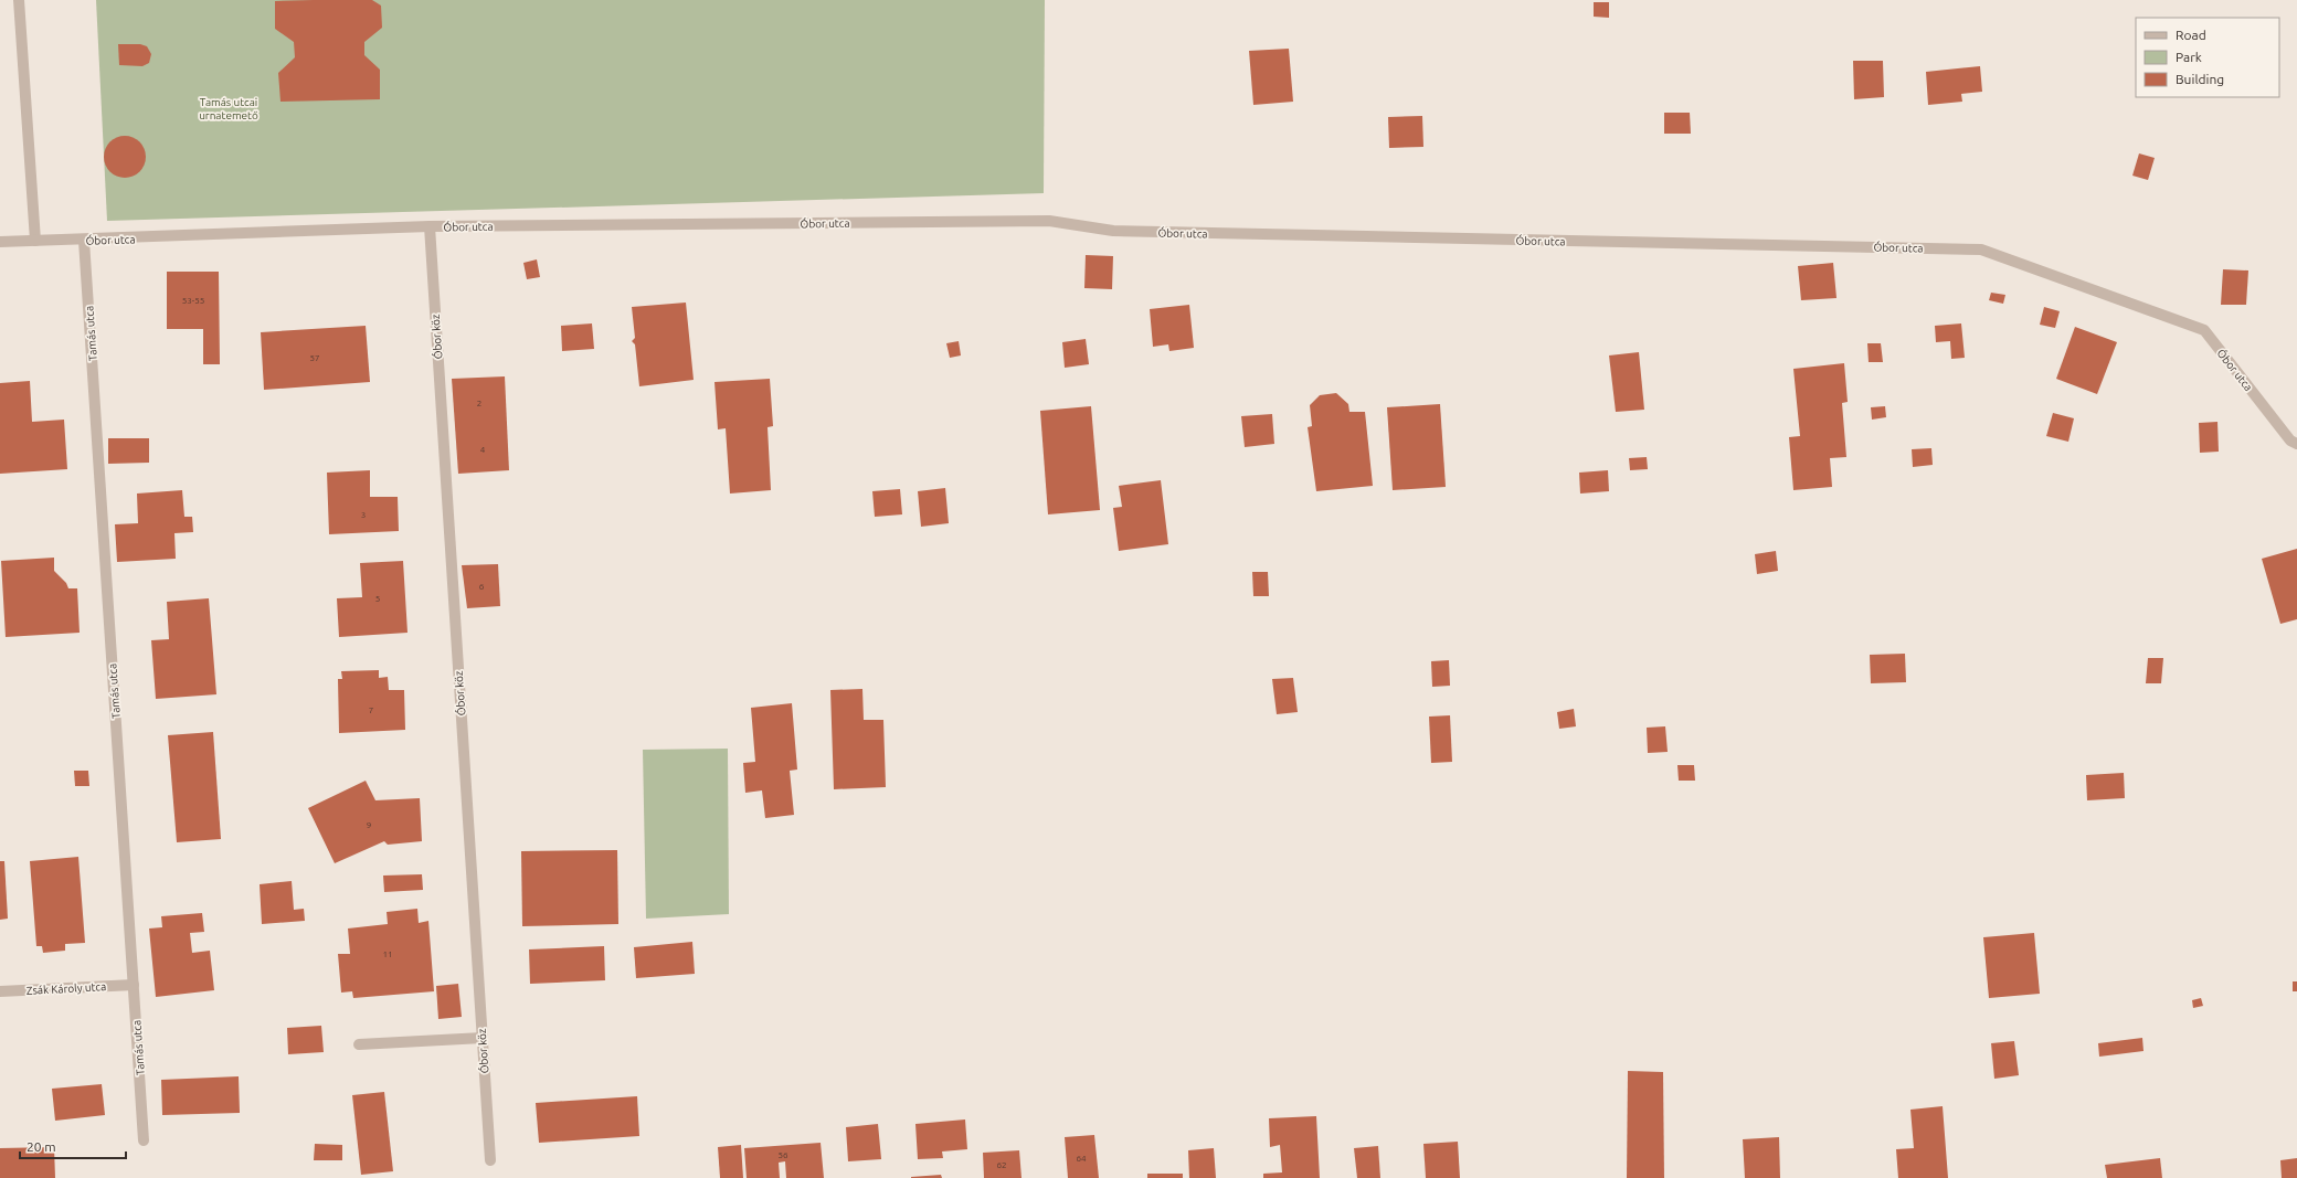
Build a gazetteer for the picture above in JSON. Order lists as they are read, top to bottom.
{
  "streets": {
    "street": [
      "Óbor utca",
      "Tamás utca",
      "Óbor köz",
      "Zsák Károly utca"
    ]
  },
  "crossings": [
    ["Óbor utca", "Tamás utca"],
    ["Óbor utca", "Óbor köz"],
    ["Tamás utca", "Zsák Károly utca"]
  ],
  "parks": ["Tamás utcai urnatemető"],
  "house_numbers": [
    "53-55",
    "57",
    "2",
    "4",
    "3",
    "6",
    "5",
    "7",
    "9",
    "11",
    "56",
    "64",
    "62"
  ],
  "legend": ["Road", "Park", "Building"],
  "scale_bar": "20 m"
}
